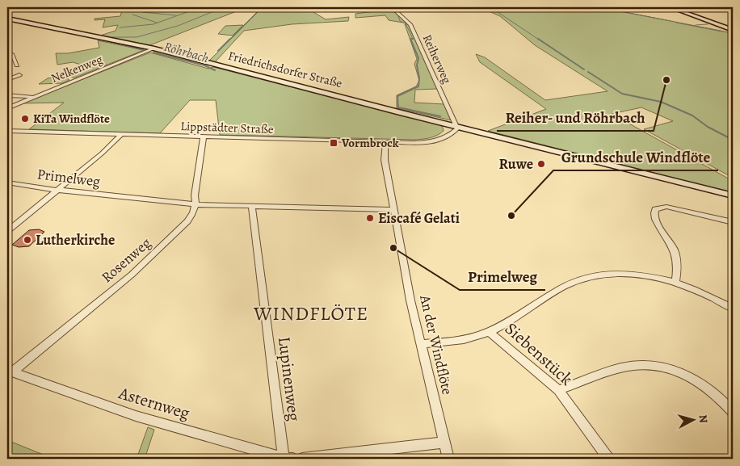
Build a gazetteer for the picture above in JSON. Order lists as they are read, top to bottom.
{
  "streets": {
    "main road": ["Friedrichsdorfer Straße"],
    "street": [
      "Reiherweg",
      "Nelkenweg",
      "Lippstädter Straße",
      "Primelweg",
      "Rosenweg",
      "An der Windflöte",
      "Siebenstück",
      "Lupinenweg",
      "Asternweg"
    ]
  },
  "crossings": [
    ["Reiherweg", "Friedrichsdorfer Straße"],
    ["Reiherweg", "Lippstädter Straße"],
    ["Nelkenweg", "Friedrichsdorfer Straße"],
    ["Friedrichsdorfer Straße", "Lippstädter Straße"],
    ["Lippstädter Straße", "Rosenweg"],
    ["Lippstädter Straße", "An der Windflöte"],
    ["Primelweg", "Rosenweg"],
    ["Primelweg", "An der Windflöte"],
    ["Primelweg", "Lupinenweg"],
    ["Rosenweg", "Asternweg"],
    ["Lupinenweg", "Asternweg"]
  ],
  "districts": ["WINDFLÖTE"],
  "water": ["Röhrbach"],
  "places": {
    "other": [
      "Reiher- und Röhrbach",
      "KiTa Windflöte",
      "Ruwe",
      "Grundschule Windflöte",
      "Eiscafé Gelati",
      "Lutherkirche",
      "Primelweg"
    ],
    "transit": ["Vormbrock"]
  },
  "north": "right"
}
